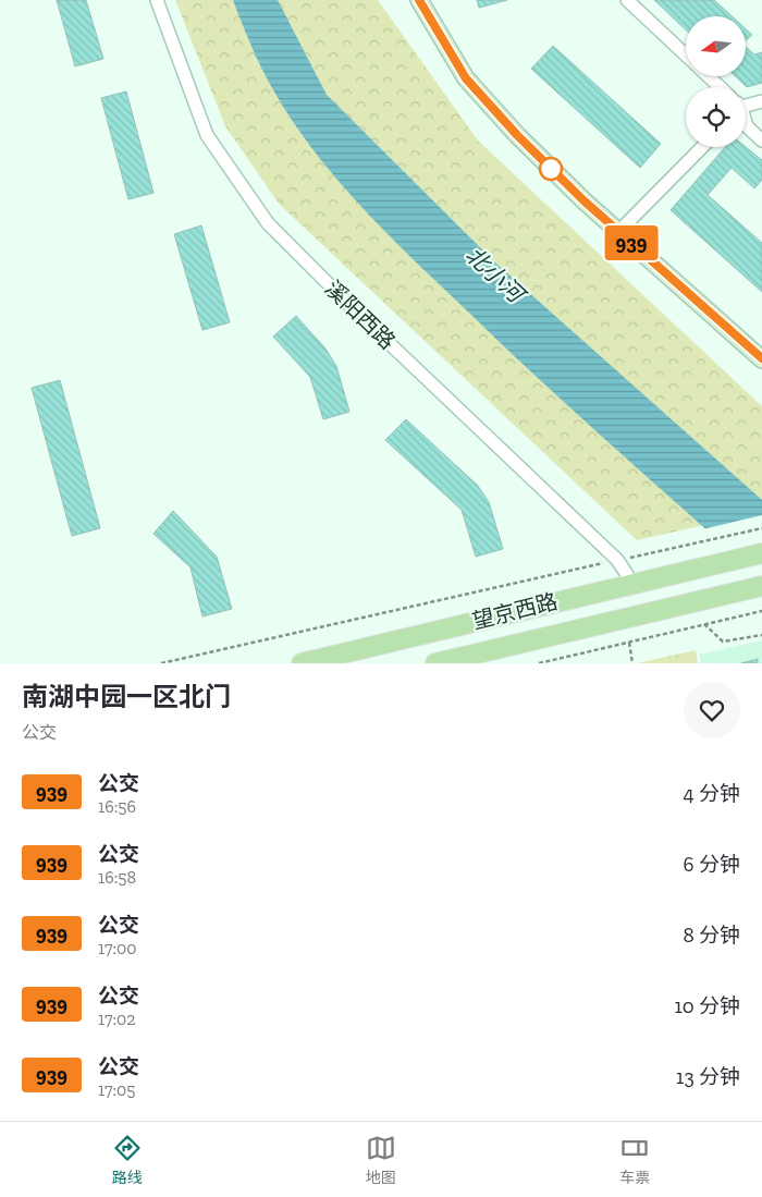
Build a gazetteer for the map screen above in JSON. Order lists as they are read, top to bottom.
{
  "streets": {
    "main road": ["望京西路"],
    "street": ["溪阳西路"]
  },
  "crossings": [
    ["溪阳西路", "望京西路"]
  ],
  "water": ["北小河"],
  "lines": ["bus line 939"],
  "north": "left",
  "page": {
    "on_map": "939",
    "heading": ["南湖中园一区北门", "公交"],
    "list": [
      {
        "mark": "939",
        "name": "公交",
        "note": "16:56",
        "value": "4 分钟"
      },
      {
        "mark": "939",
        "name": "公交",
        "note": "16:58",
        "value": "6 分钟"
      },
      {
        "mark": "939",
        "name": "公交",
        "note": "17:00",
        "value": "8 分钟"
      },
      {
        "mark": "939",
        "name": "公交",
        "note": "17:02",
        "value": "10 分钟"
      },
      {
        "mark": "939",
        "name": "公交",
        "note": "17:05",
        "value": "13 分钟"
      }
    ],
    "tabs": ["路线", "地图", "车票"]
  }
}
